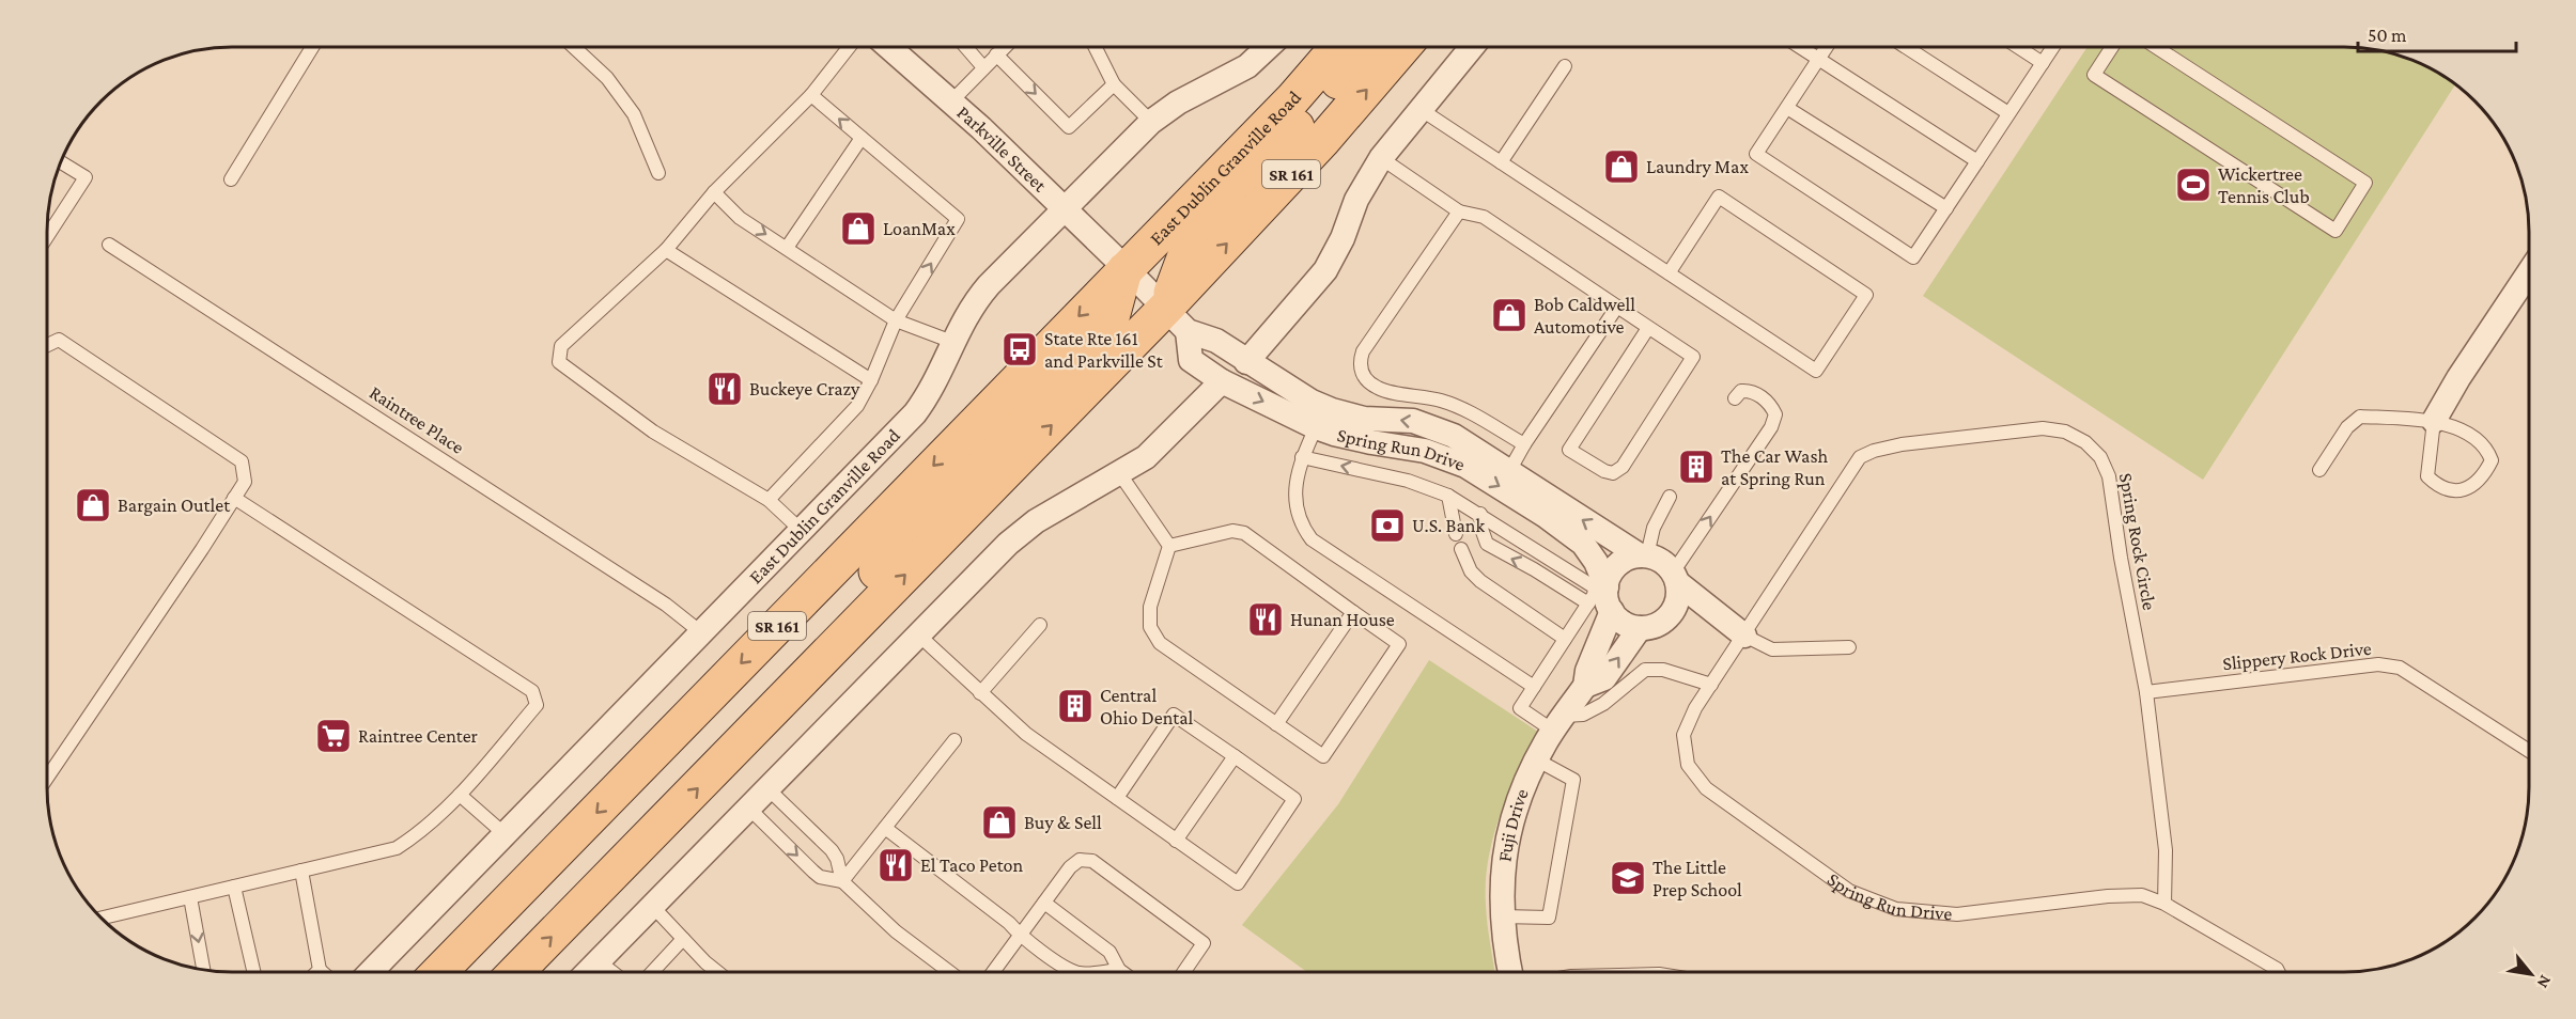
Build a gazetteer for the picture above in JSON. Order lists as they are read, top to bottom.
{
  "streets": {
    "main road": ["East Dublin Granville Road", "SR 161"],
    "street": ["Parkville Street", "Spring Run Drive", "Fuji Drive"],
    "lane": ["Raintree Place", "Spring Rock Circle", "Slippery Rock Drive"]
  },
  "crossings": [
    ["Parkville Street", "East Dublin Granville Road"],
    ["Parkville Street", "Spring Run Drive"],
    ["East Dublin Granville Road", "Raintree Place"],
    ["East Dublin Granville Road", "Spring Run Drive"],
    ["SR 161", "Spring Run Drive"],
    ["Spring Run Drive", "Spring Rock Circle"],
    ["Spring Run Drive", "Fuji Drive"],
    ["Spring Rock Circle", "Slippery Rock Drive"]
  ],
  "places": {
    "shop": [
      "Laundry Max",
      "LoanMax",
      "Bob Caldwell Automotive",
      "Bargain Outlet",
      "Buy & Sell"
    ],
    "sports": ["Wickertree Tennis Club"],
    "bus stop": ["State Rte 161 and Parkville St"],
    "restaurant": ["Buckeye Crazy", "Hunan House", "El Taco Peton"],
    "building": ["The Car Wash at Spring Run", "Central Ohio Dental"],
    "bank": ["U.S. Bank"],
    "supermarket": ["Raintree Center"],
    "school or university": ["The Little Prep School"]
  },
  "scale_bar": "50 m",
  "north": "bottom right"
}
